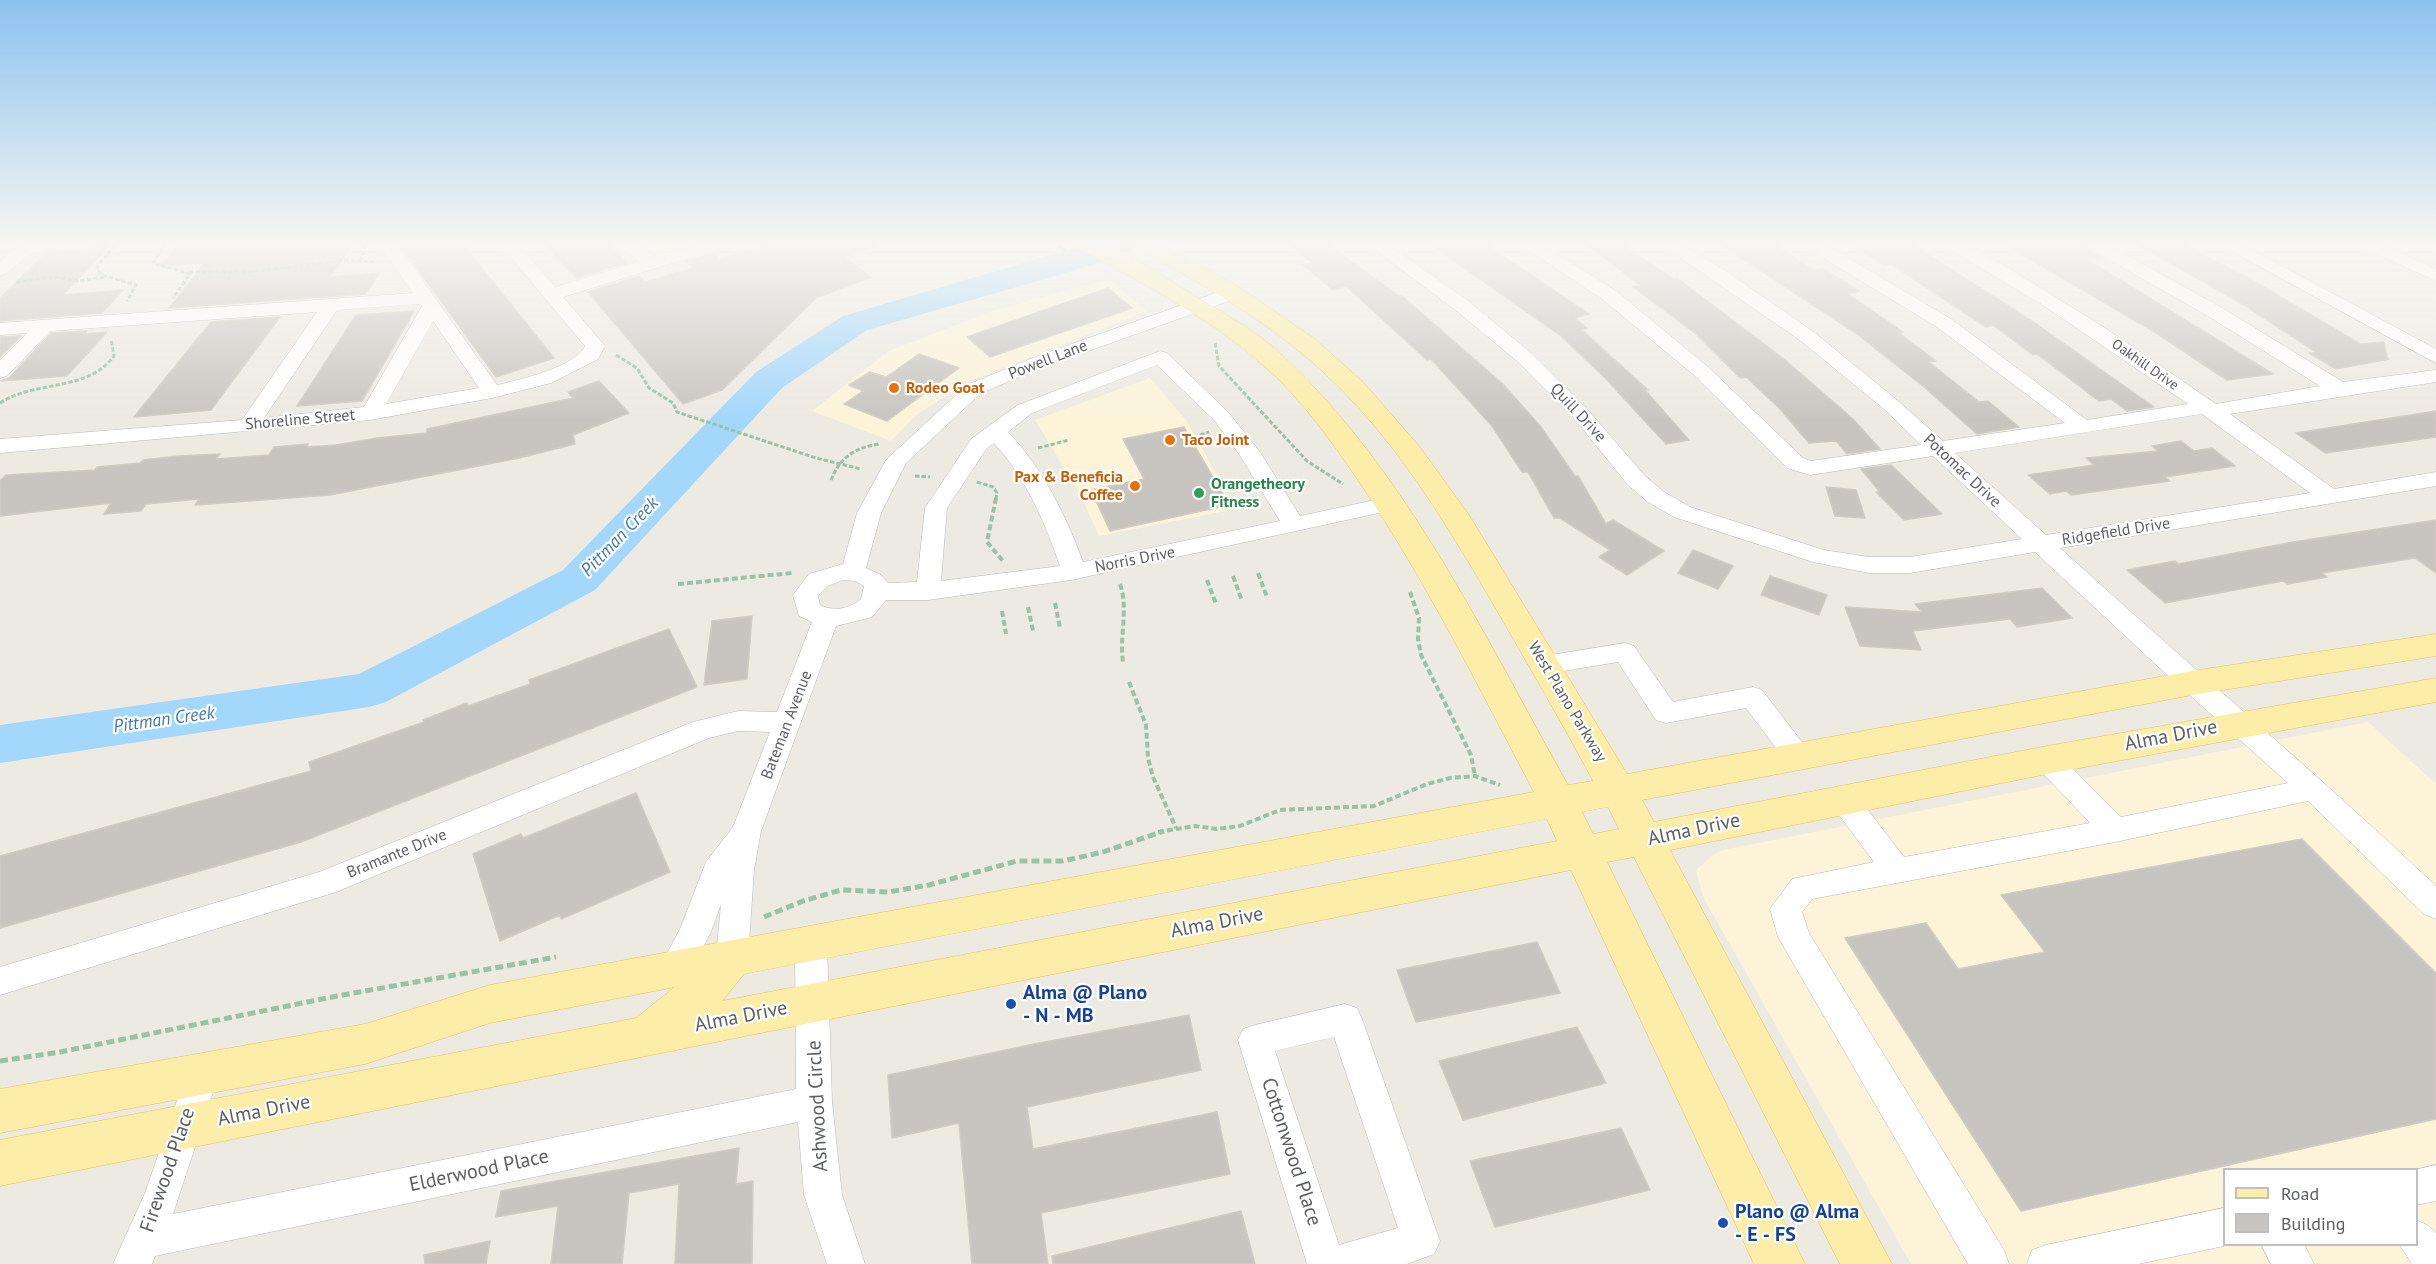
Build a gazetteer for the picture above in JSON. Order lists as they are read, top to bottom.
{
  "streets": {
    "main road": ["West Plano Parkway", "Alma Drive"],
    "street": [
      "Powell Lane",
      "Oakhill Drive",
      "Quill Drive",
      "Shoreline Street",
      "Potomac Drive",
      "Ridgefield Drive",
      "Norris Drive",
      "Bateman Avenue",
      "Bramante Drive",
      "Ashwood Circle",
      "Cottonwood Place",
      "Firewood Place",
      "Elderwood Place"
    ]
  },
  "crossings": [
    ["Powell Lane", "Norris Drive"],
    ["Powell Lane", "Bateman Avenue"],
    ["Oakhill Drive", "Ridgefield Drive"],
    ["Quill Drive", "Ridgefield Drive"],
    ["Potomac Drive", "Ridgefield Drive"],
    ["Potomac Drive", "Alma Drive"],
    ["Norris Drive", "Bateman Avenue"],
    ["West Plano Parkway", "Alma Drive"],
    ["Bateman Avenue", "Bramante Drive"],
    ["Alma Drive", "Ashwood Circle"],
    ["Alma Drive", "Firewood Place"],
    ["Ashwood Circle", "Elderwood Place"],
    ["Firewood Place", "Elderwood Place"]
  ],
  "water": ["Pittman Creek"],
  "places": [
    "Rodeo Goat",
    "Taco Joint",
    "Pax & Beneficia Coffee",
    "Orangetheory Fitness",
    "Alma @ Plano - N - MB",
    "Plano @ Alma - E - FS"
  ],
  "legend": ["Road", "Building"]
}
